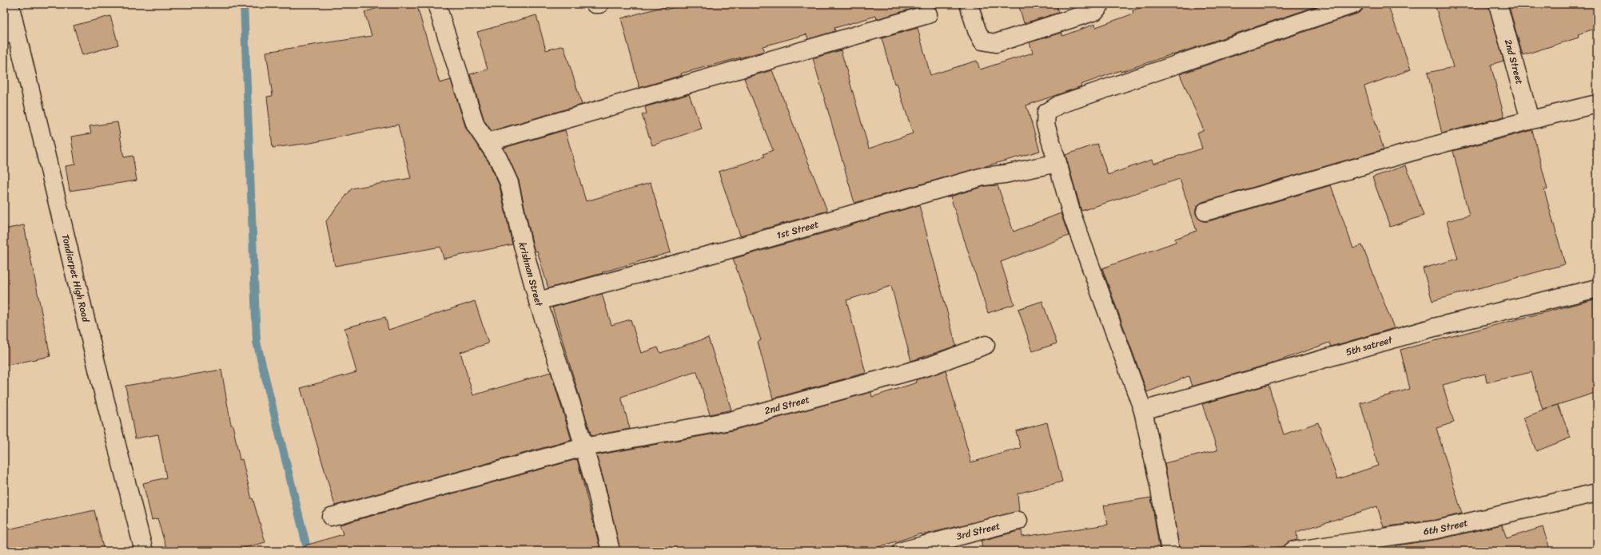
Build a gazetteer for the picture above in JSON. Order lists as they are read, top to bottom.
{
  "streets": {
    "street": [
      "2nd Street",
      "1st Street",
      "krishnan Street",
      "Tondiarpet High Road",
      "5th satreet",
      "6th Street",
      "3rd Street"
    ]
  },
  "crossings": [
    ["2nd Street", "krishnan Street"],
    ["1st Street", "krishnan Street"]
  ]
}
